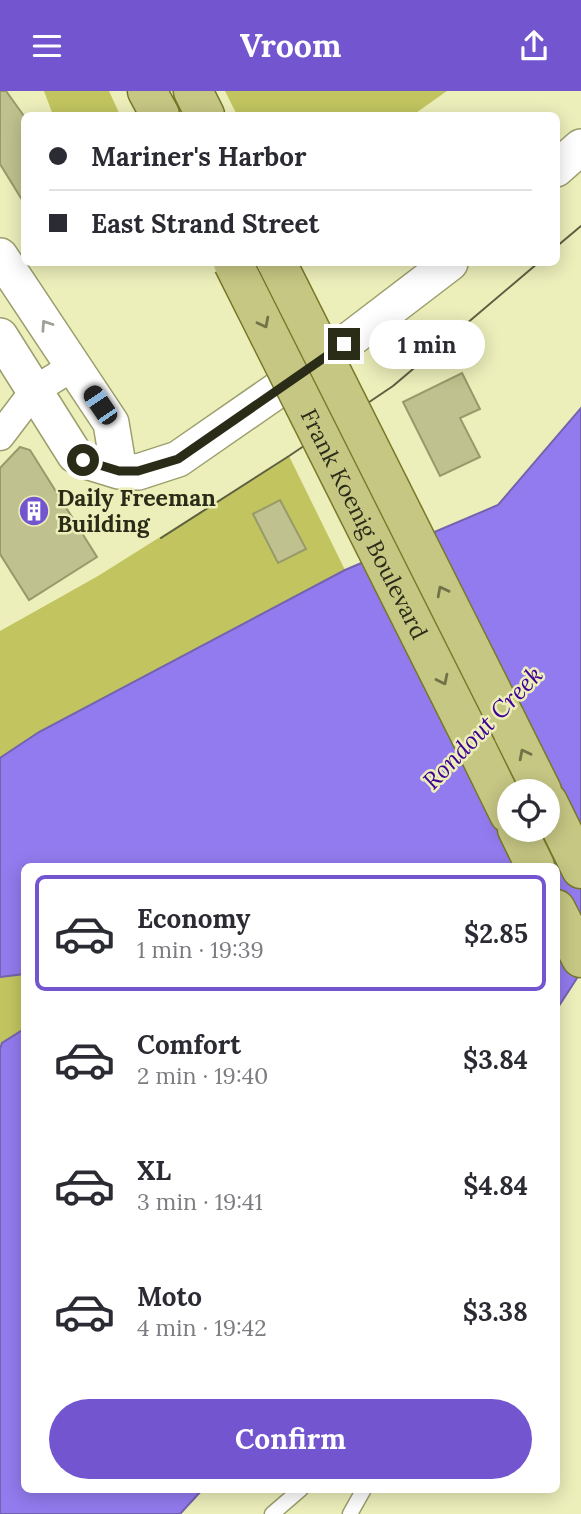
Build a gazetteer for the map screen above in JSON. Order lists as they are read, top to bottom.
{
  "streets": {
    "main road": ["Frank Koenig Boulevard"]
  },
  "water": ["Rondout Creek"],
  "places": {
    "building": ["Daily Freeman Building"]
  },
  "page": {
    "header": "Vroom",
    "banner": ["Mariner's Harbor", "East Strand Street"],
    "bubble": "1 min",
    "list": [
      {
        "name": "Economy",
        "note": "1 min · 19:39",
        "value": "$2.85"
      },
      {
        "name": "Comfort",
        "note": "2 min · 19:40",
        "value": "$3.84"
      },
      {
        "name": "XL",
        "note": "3 min · 19:41",
        "value": "$4.84"
      },
      {
        "name": "Moto",
        "note": "4 min · 19:42",
        "value": "$3.38"
      }
    ],
    "buttons": "Confirm"
  }
}
